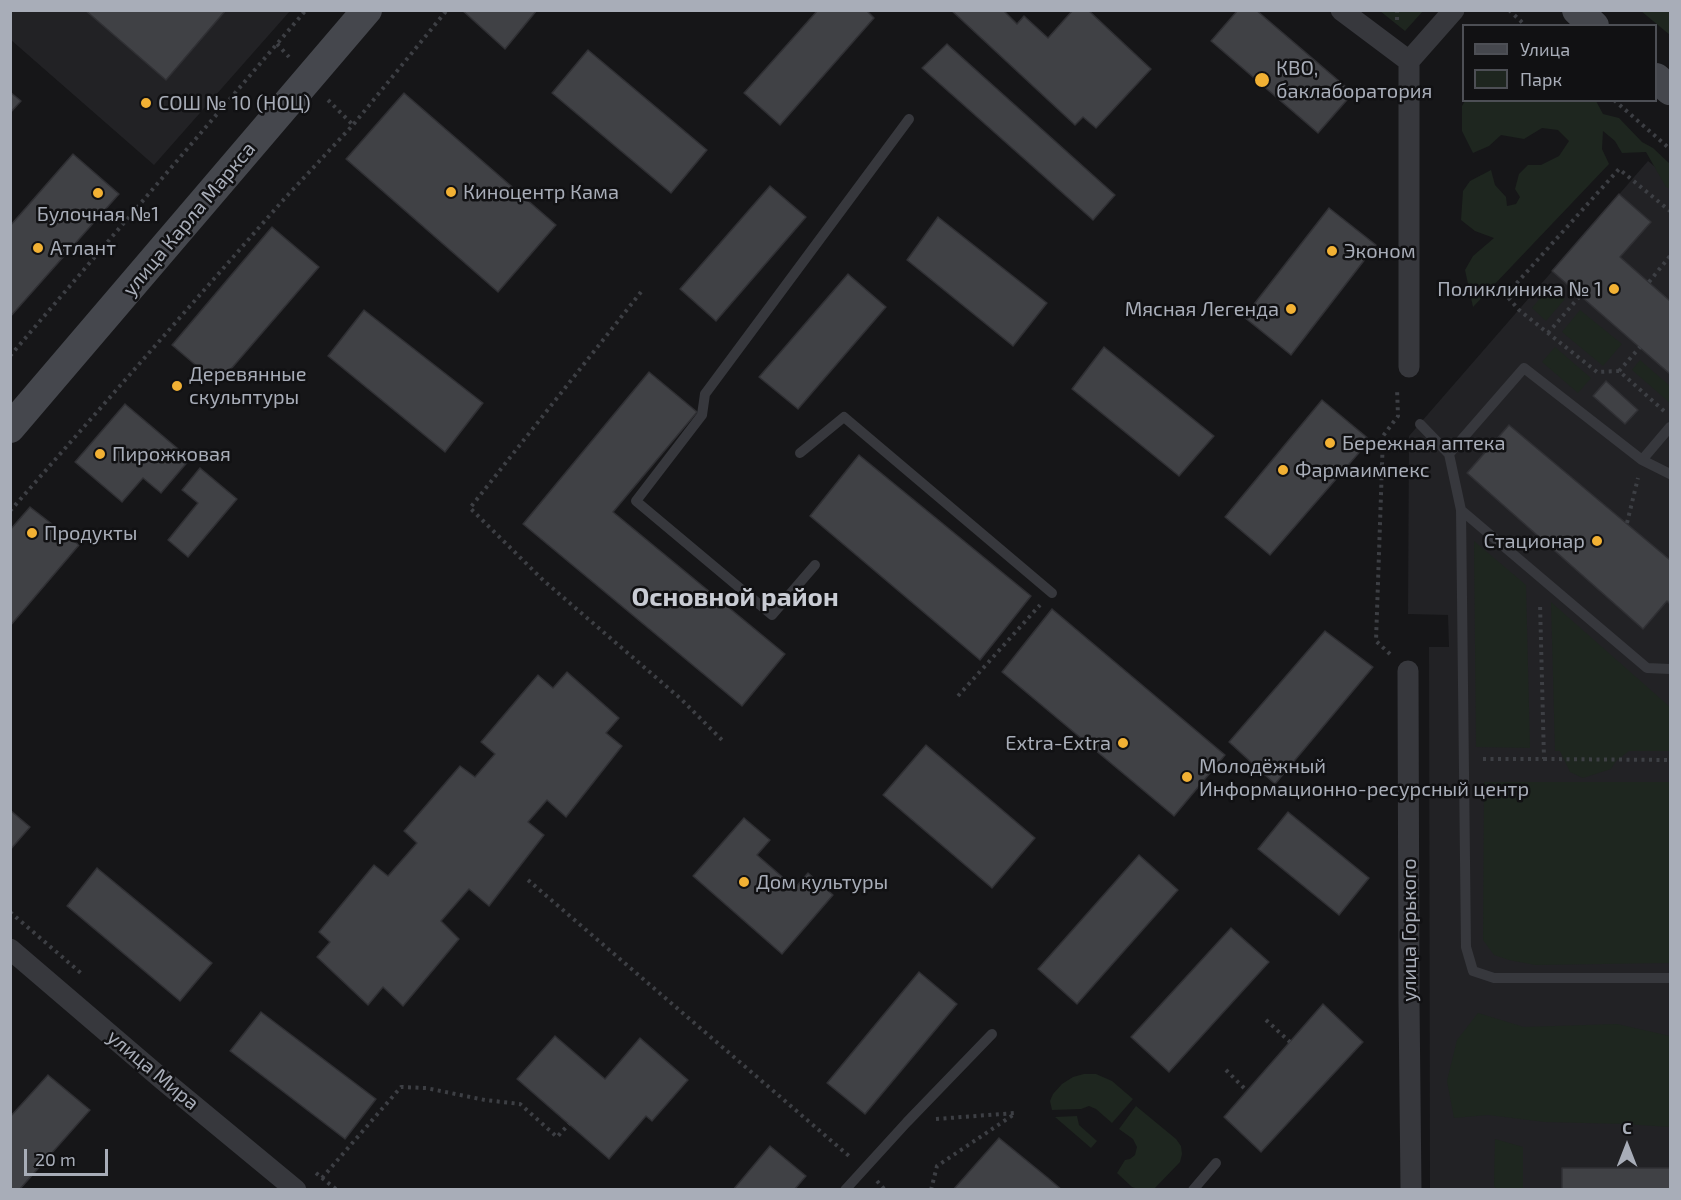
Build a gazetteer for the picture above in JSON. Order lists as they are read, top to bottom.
{
  "streets": {
    "street": ["улица Карла Маркса", "улица Горького", "улица Мира"]
  },
  "districts": ["Основной район"],
  "places": [
    "КВО, баклаборатория",
    "СОШ № 10 (НОЦ)",
    "Киноцентр Кама",
    "Булочная №1",
    "Атлант",
    "Эконом",
    "Поликлиника № 1",
    "Мясная Легенда",
    "Деревянные скульптуры",
    "Бережная аптека",
    "Пирожковая",
    "Фармаимпекс",
    "Продукты",
    "Стационар",
    "Extra-Extra",
    "Молодёжный Информационно-ресурсный центр",
    "Дом культуры"
  ],
  "legend": ["Улица", "Парк"],
  "scale_bar": "20 m",
  "north": "top"
}
